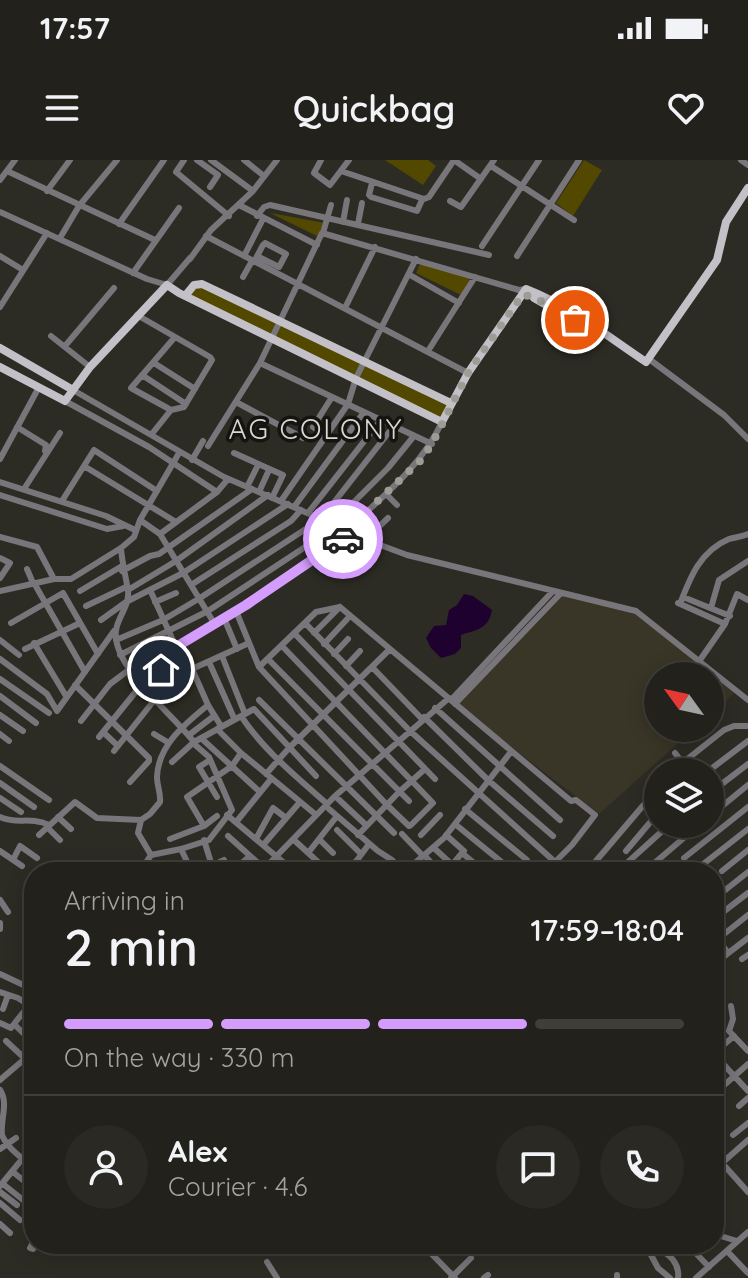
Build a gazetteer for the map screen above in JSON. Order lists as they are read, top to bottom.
{
  "districts": ["AG COLONY"],
  "north": "top left",
  "page": {
    "status": "17:57",
    "header": "Quickbag",
    "heading": ["2 min", "Arriving in", "17:59–18:04"],
    "panel": ["Alex", "Courier · 4.6"],
    "bar": "On the way · 330 m"
  }
}
